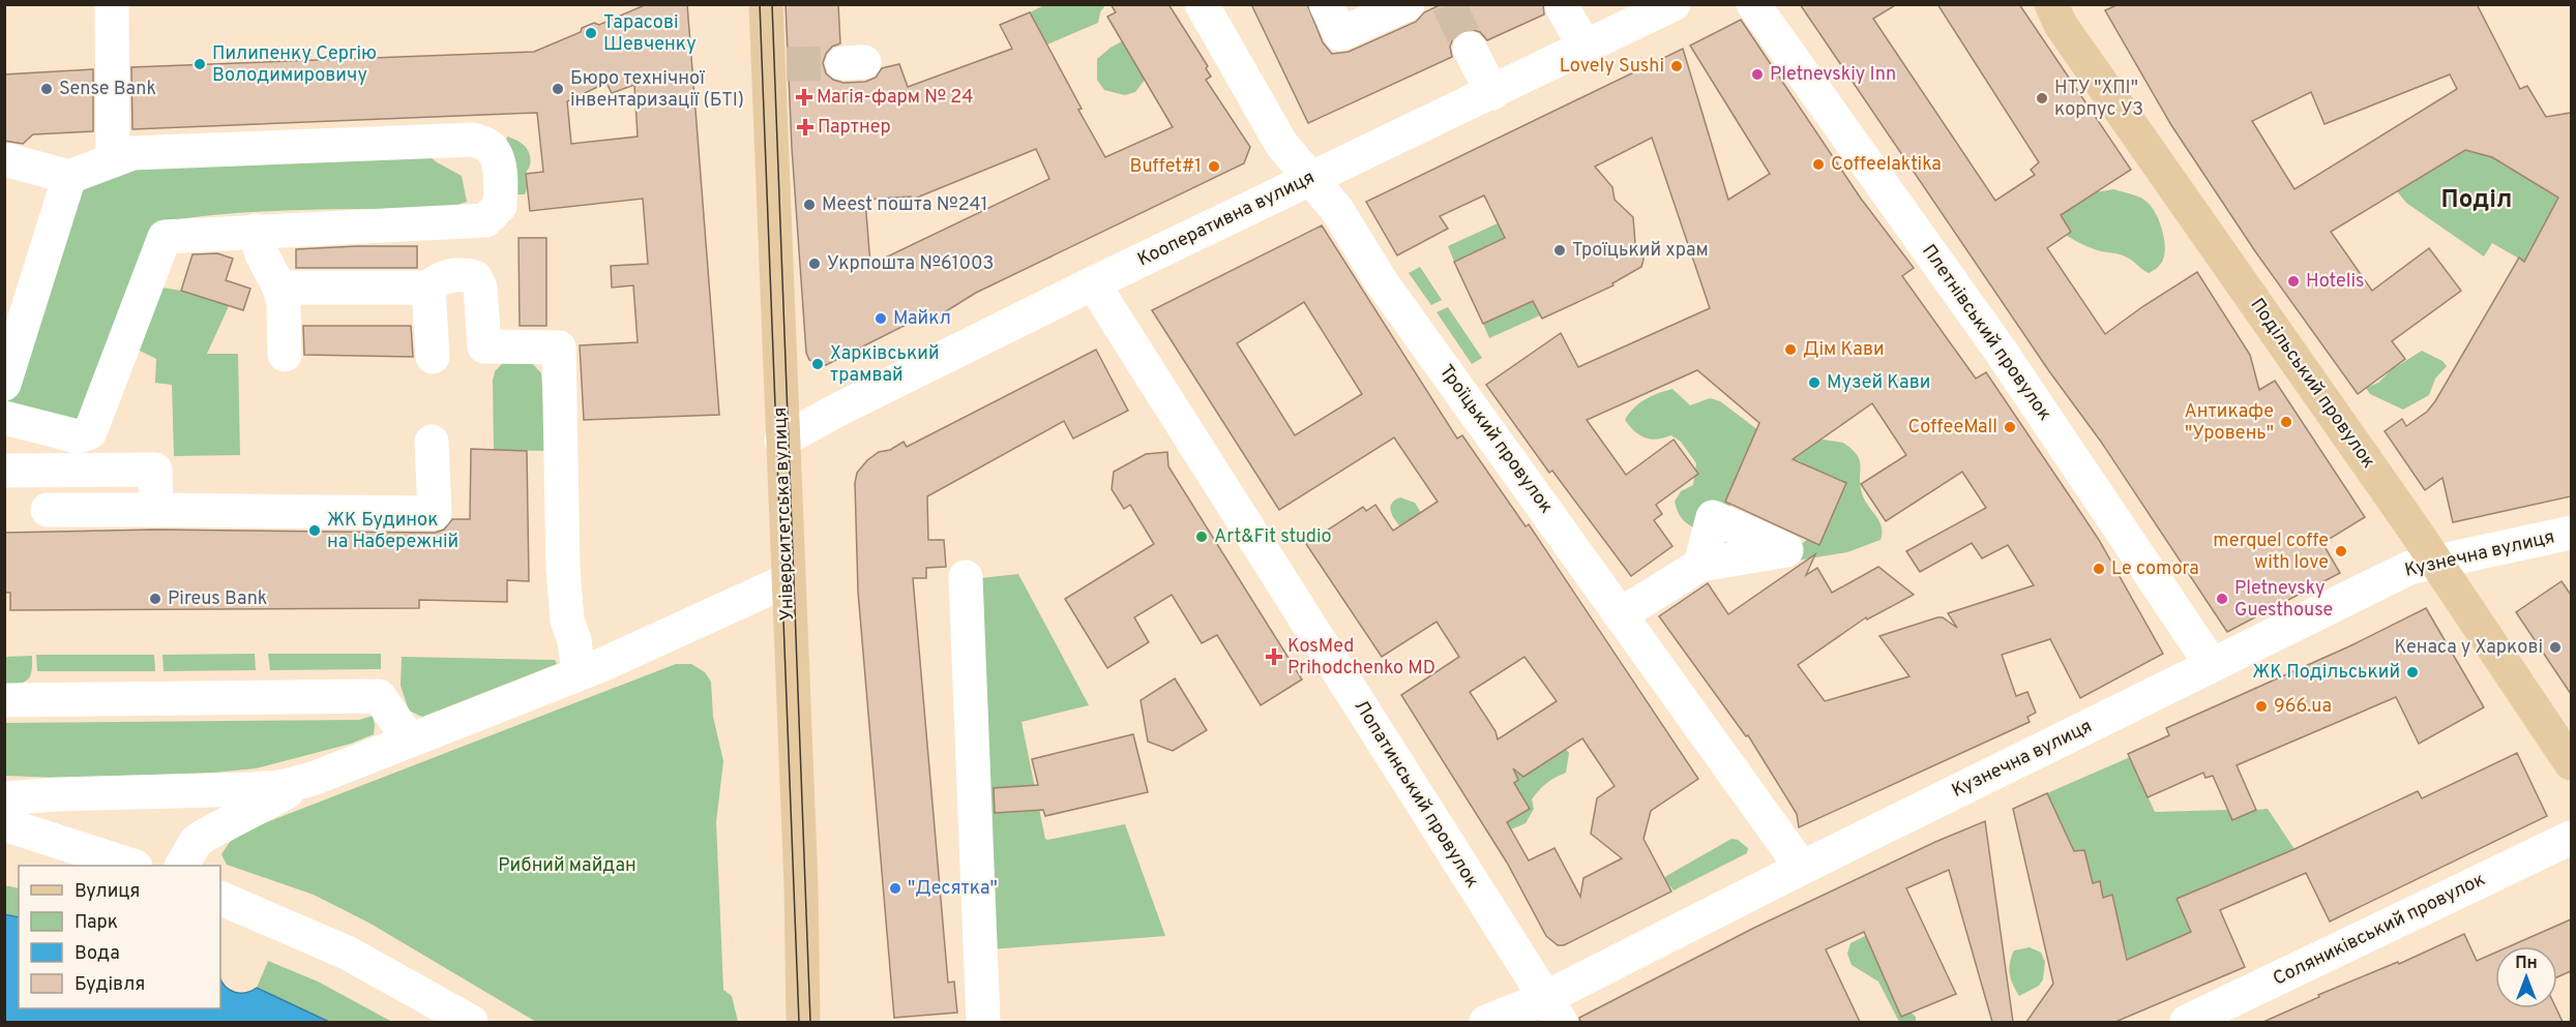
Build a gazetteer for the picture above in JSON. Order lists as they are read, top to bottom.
{
  "streets": {
    "main road": ["Подільський провулок", "Університетська вулиця"],
    "street": [
      "Кооперативна вулиця",
      "Плетнівський провулок",
      "Троїцький провулок",
      "Кузнечна вулиця",
      "Лопатинський провулок",
      "Соляниківський провулок"
    ]
  },
  "crossings": [
    ["Кооперативна вулиця", "Троїцький провулок"],
    ["Кооперативна вулиця", "Університетська вулиця"],
    ["Кооперативна вулиця", "Лопатинський провулок"],
    ["Плетнівський провулок", "Кузнечна вулиця"],
    ["Подільський провулок", "Кузнечна вулиця"],
    ["Троїцький провулок", "Кузнечна вулиця"],
    ["Кузнечна вулиця", "Лопатинський провулок"]
  ],
  "districts": ["Поділ"],
  "parks": ["Рибний майдан"],
  "places": {
    "other": [
      "Тарасові Шевченку",
      "Пилипенку Сергію Володимировичу",
      "Lovely Sushi",
      "Pletnevskiy Inn",
      "Sense Bank",
      "Бюро технічної інвентаризації (БТІ)",
      "НТУ \"ХПІ\" корпус У3",
      "Coffeelaktika",
      "Buffet#1",
      "Meest пошта №241",
      "Троїцький храм",
      "Укрпошта №61003",
      "Hotelis",
      "Майкл",
      "Дім Кави",
      "Харківський трамвай",
      "Музей Кави",
      "Антикафе \"Уровень\"",
      "CoffeeMall",
      "ЖК Будинок на Набережній",
      "Art&Fit studio",
      "merquel coffe with love",
      "Le comora",
      "Pireus Bank",
      "Pletnevsky Guesthouse",
      "Кенаса у Харкові",
      "ЖК Подільський",
      "966.ua",
      "\"Десятка\""
    ],
    "health": ["Магія-фарм № 24", "Партнер", "KosMed Prihodchenko MD"]
  },
  "legend": [
    "Вулиця",
    "Парк",
    "Вода",
    "Будівля"
  ],
  "north": "top"
}
